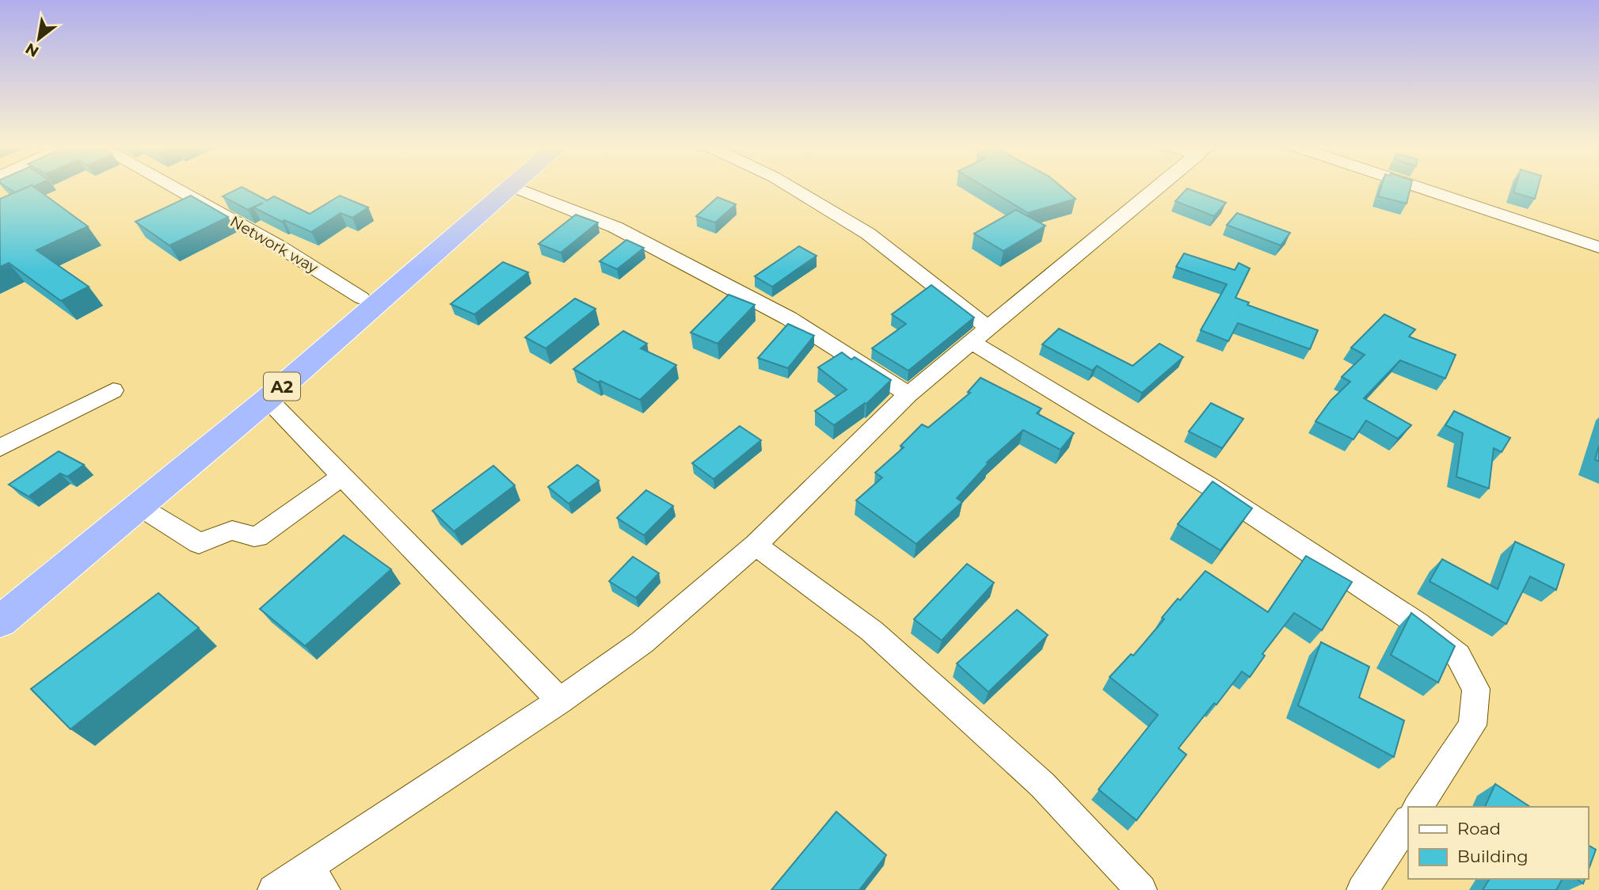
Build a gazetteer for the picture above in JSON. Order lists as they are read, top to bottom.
{
  "streets": {
    "highway": ["A2"],
    "street": ["Network way"]
  },
  "crossings": [
    ["Network way", "A2"]
  ],
  "legend": ["Road", "Building"],
  "north": "bottom left"
}
